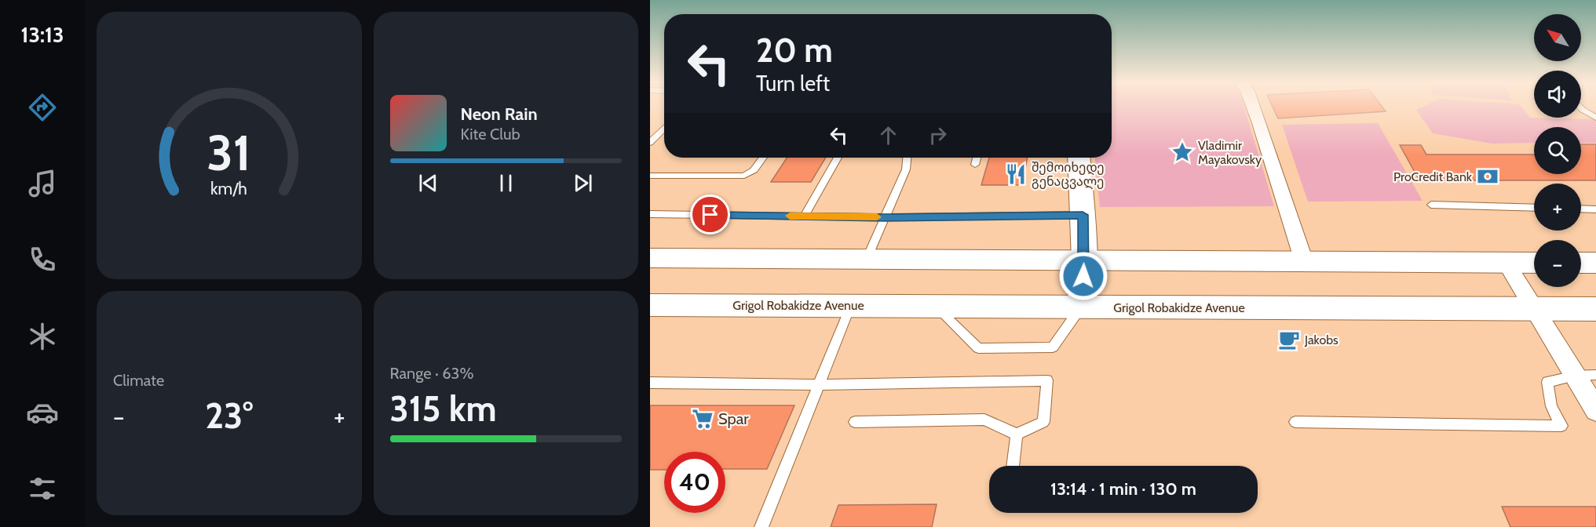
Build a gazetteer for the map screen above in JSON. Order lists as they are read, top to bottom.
{
  "streets": {
    "main road": ["Grigol Robakidze Avenue"]
  },
  "places": {
    "place": ["Vladimir Mayakovsky"],
    "restaurant": ["შემოიხედე გენაცვალე"],
    "bank": ["ProCredit Bank"],
    "cafe": ["Jakobs"],
    "supermarket": ["Spar"]
  },
  "north": "top left",
  "page": {
    "tabs": "13:13",
    "map_buttons": ["+", "−"],
    "turn": ["20 m", "Turn left"],
    "song": ["Neon Rain", "Kite Club"],
    "tile": [
      "Climate",
      ["Range · 63%", "315 km"]
    ],
    "heat": ["−", "23°", "+"],
    "limit": "40",
    "trip": "13:14 · 1 min · 130 m",
    "gauge": ["31", "km/h"]
  }
}
